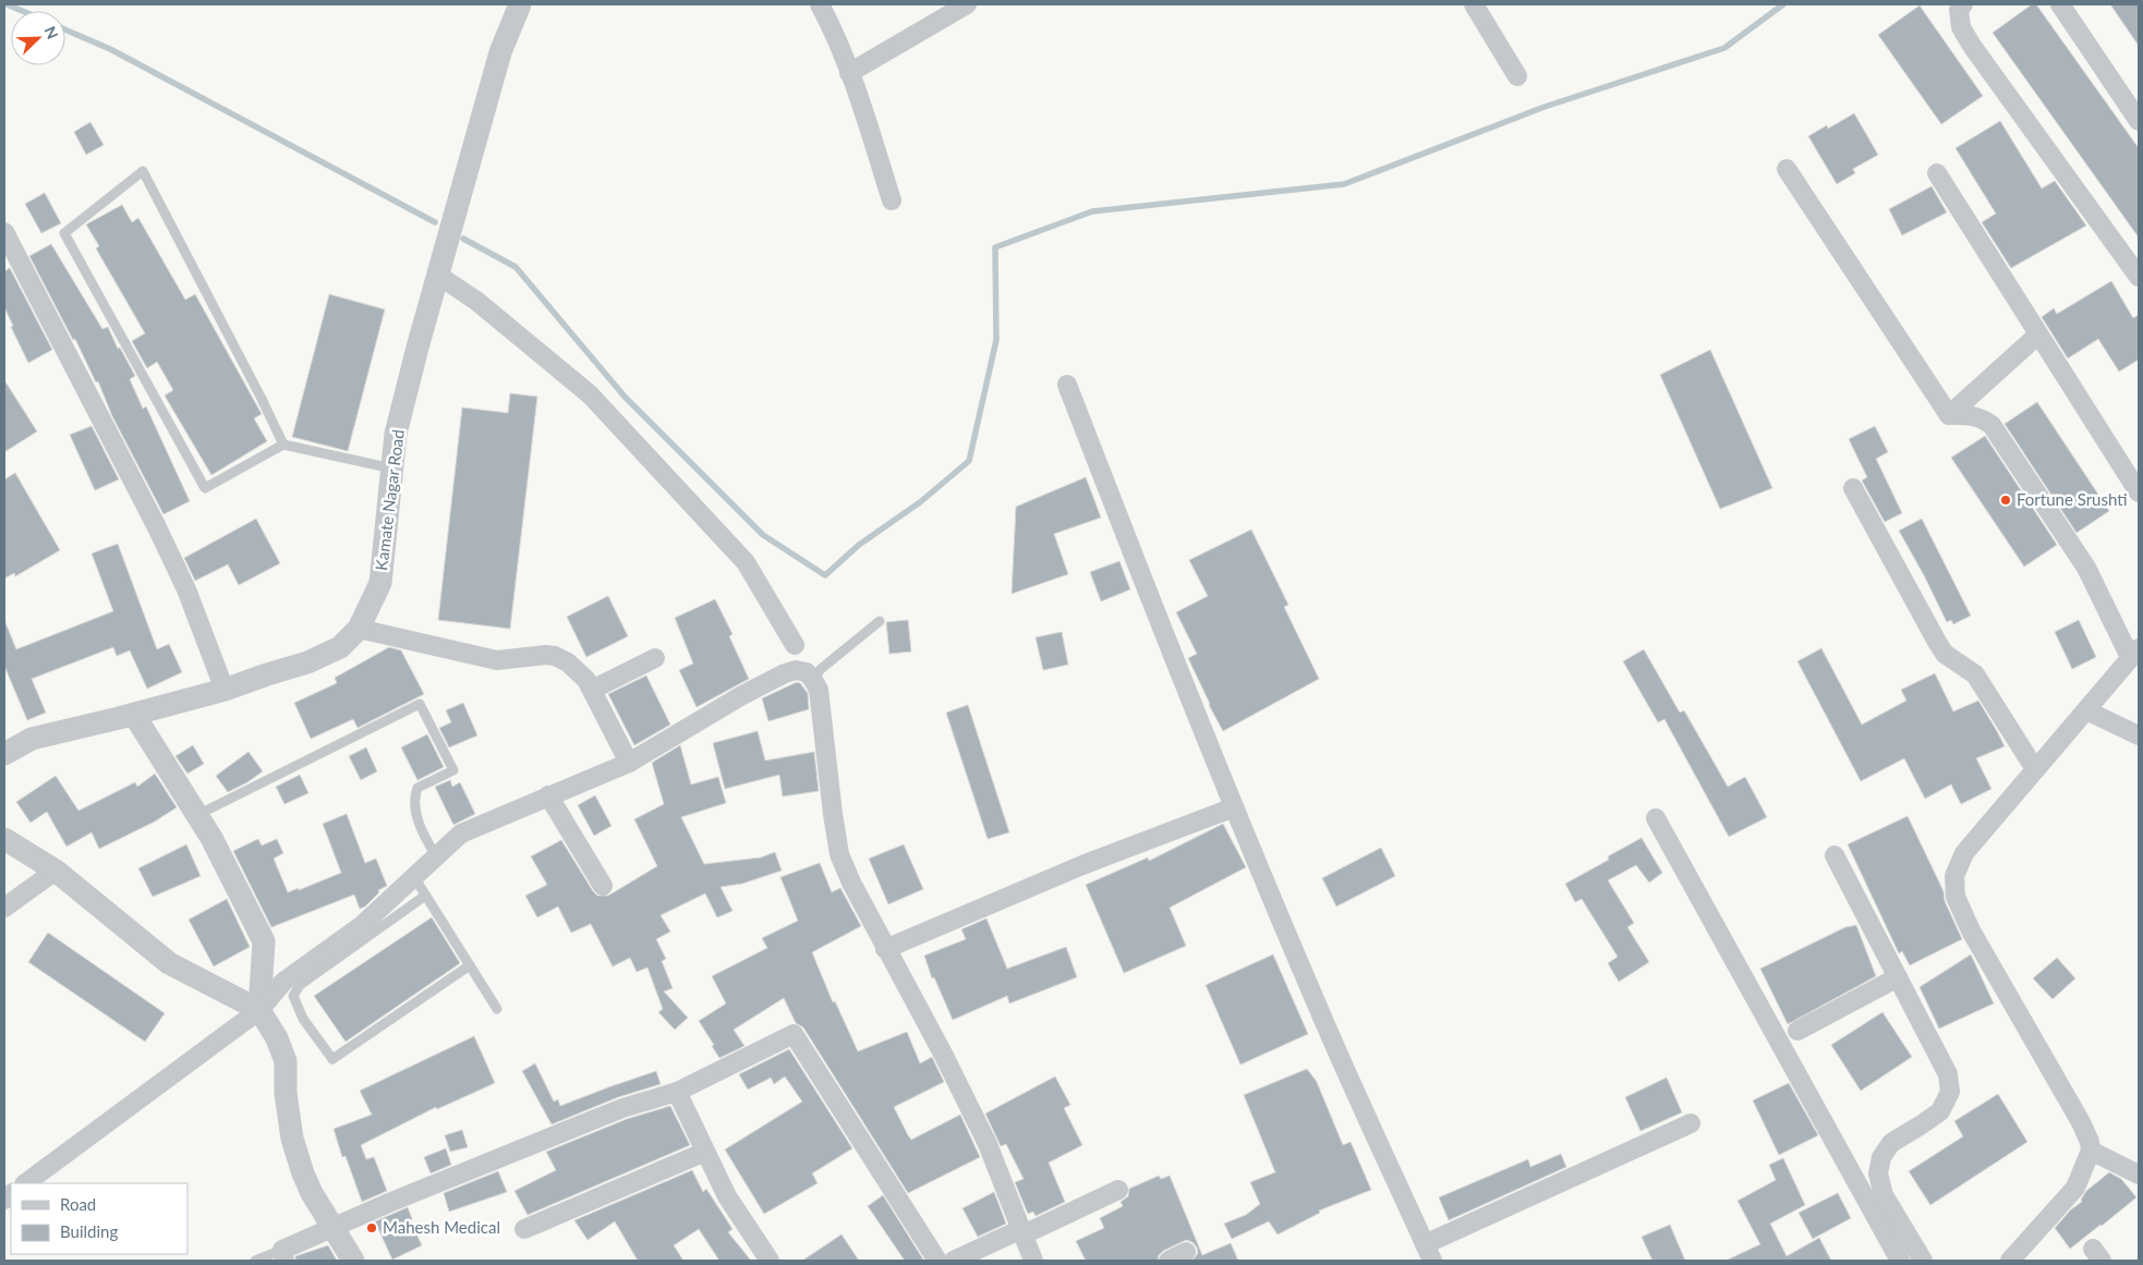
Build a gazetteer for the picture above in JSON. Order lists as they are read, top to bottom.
{
  "streets": {
    "street": ["Kamate Nagar Road"]
  },
  "places": ["Fortune Srushti", "Mahesh Medical"],
  "legend": ["Road", "Building"],
  "north": "top right"
}
